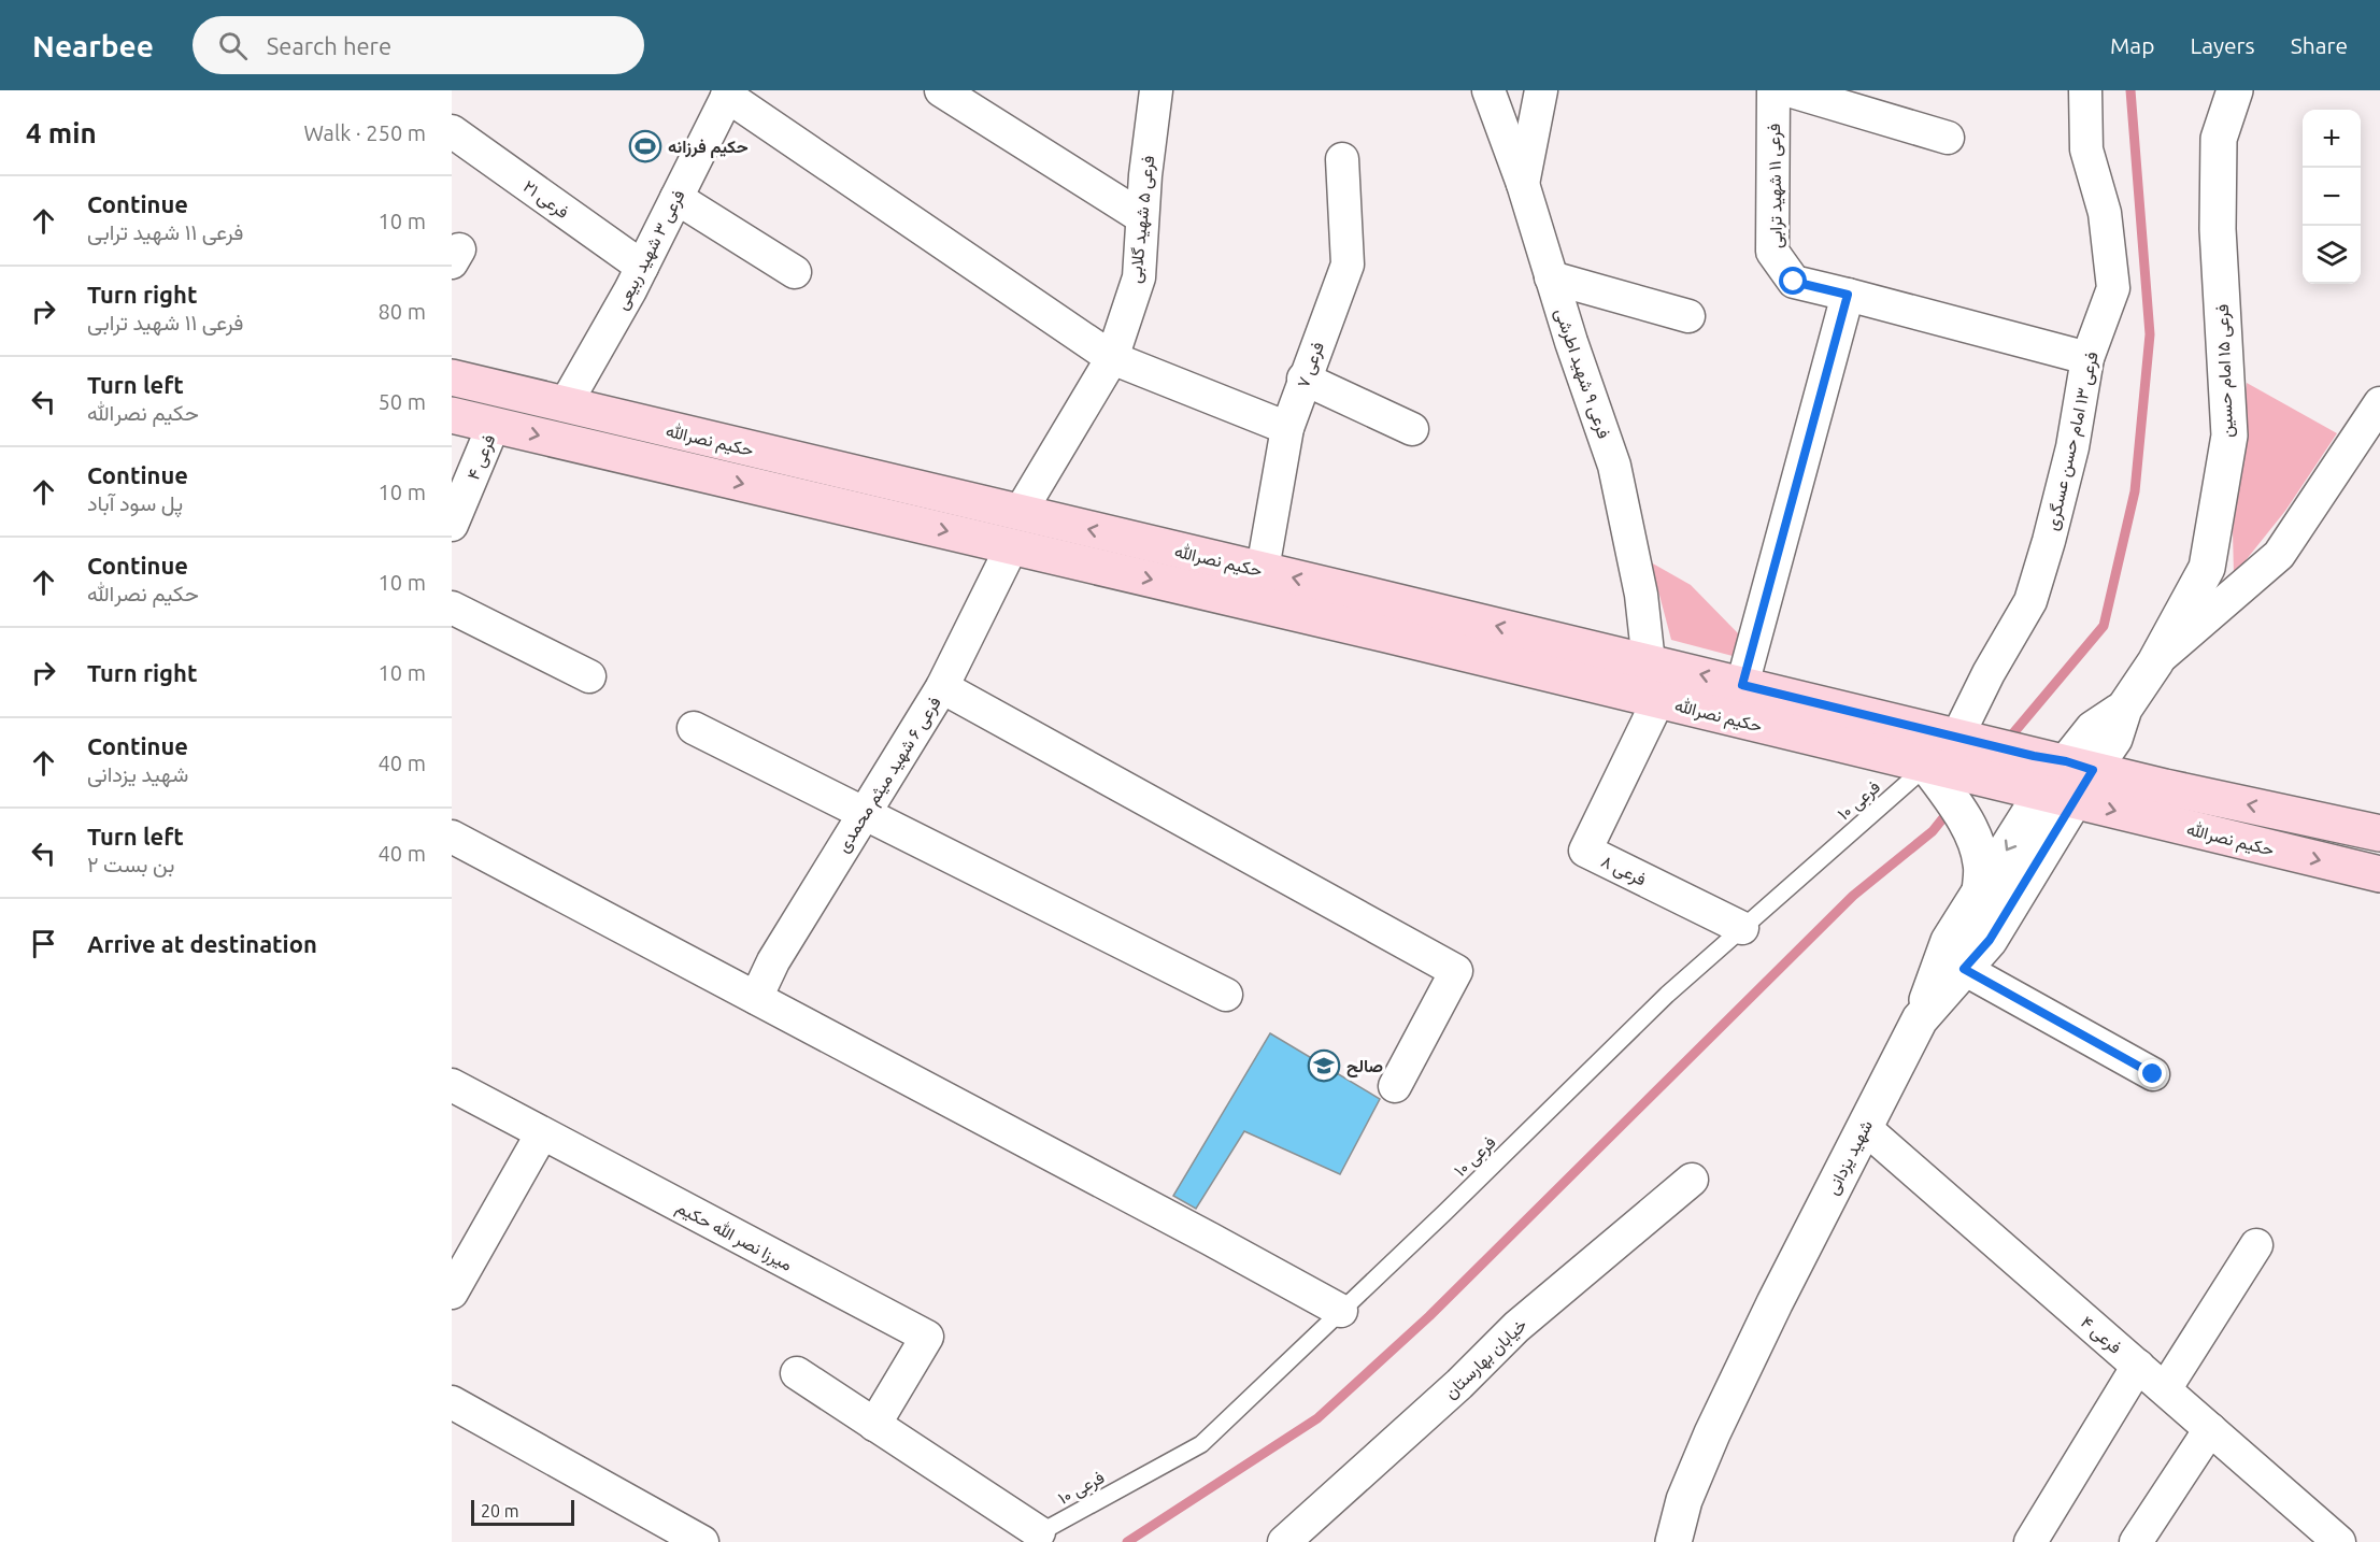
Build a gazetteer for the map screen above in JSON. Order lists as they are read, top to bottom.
{
  "streets": {
    "main road": ["حکیم نصرالله"],
    "street": [
      "فرعی ۱۱ شهید ترابی",
      "فرعی ۲۱",
      "فرعی ۵ شهید گلابی",
      "فرعی ۳ شهید ربیعی",
      "فرعی ۷",
      "فرعی ۱۵ امام حسین",
      "فرعی ۹ شهید اطرشی",
      "فرعی ۱۳ امام حسن عسگری",
      "فرعی ۴",
      "فرعی ۶ شهید میثم محمدی",
      "فرعی ۸",
      "شهید یزدانی",
      "میرزا نصر الله حکیم",
      "خیابان بهارستان"
    ],
    "lane": ["فرعی ۱۰"]
  },
  "crossings": [
    ["فرعی ۱۱ شهید ترابی", "فرعی ۱۳ امام حسن عسگری"],
    ["فرعی ۲۱", "فرعی ۳ شهید ربیعی"],
    ["فرعی ۵ شهید گلابی", "حکیم نصرالله"],
    ["فرعی ۳ شهید ربیعی", "حکیم نصرالله"],
    ["فرعی ۷", "حکیم نصرالله"],
    ["فرعی ۱۵ امام حسین", "حکیم نصرالله"],
    ["فرعی ۱۵ امام حسین", "شهید یزدانی"],
    ["فرعی ۹ شهید اطرشی", "حکیم نصرالله"],
    ["حکیم نصرالله", "فرعی ۱۳ امام حسن عسگری"],
    ["حکیم نصرالله", "فرعی ۴"],
    ["حکیم نصرالله", "فرعی ۶ شهید میثم محمدی"],
    ["حکیم نصرالله", "فرعی ۱۰"],
    ["حکیم نصرالله", "فرعی ۸"],
    ["حکیم نصرالله", "شهید یزدانی"],
    ["فرعی ۴", "شهید یزدانی"],
    ["فرعی ۱۰", "فرعی ۸"]
  ],
  "places": {
    "sports": ["حکیم فرزانه"],
    "school or university": ["صالح"]
  },
  "scale_bar": "20 m",
  "page": {
    "header": "Nearbee",
    "search": "Search here",
    "nav": ["Map", "Layers", "Share"],
    "heading": ["4 min", "Walk · 250 m"],
    "map_buttons": ["+", "−"],
    "list": [
      ["Continue", "فرعی ۱۱ شهید ترابی", "10 m"],
      ["Turn right", "فرعی ۱۱ شهید ترابی", "80 m"],
      ["Turn left", "حکیم نصرالله", "50 m"],
      ["Continue", "پل سود آباد", "10 m"],
      ["Continue", "حکیم نصرالله", "10 m"],
      ["Turn right", "10 m"],
      ["Continue", "شهید یزدانی", "40 m"],
      ["Turn left", "بن بست ۲", "40 m"],
      "Arrive at destination"
    ],
    "scale": "20 m"
  }
}
